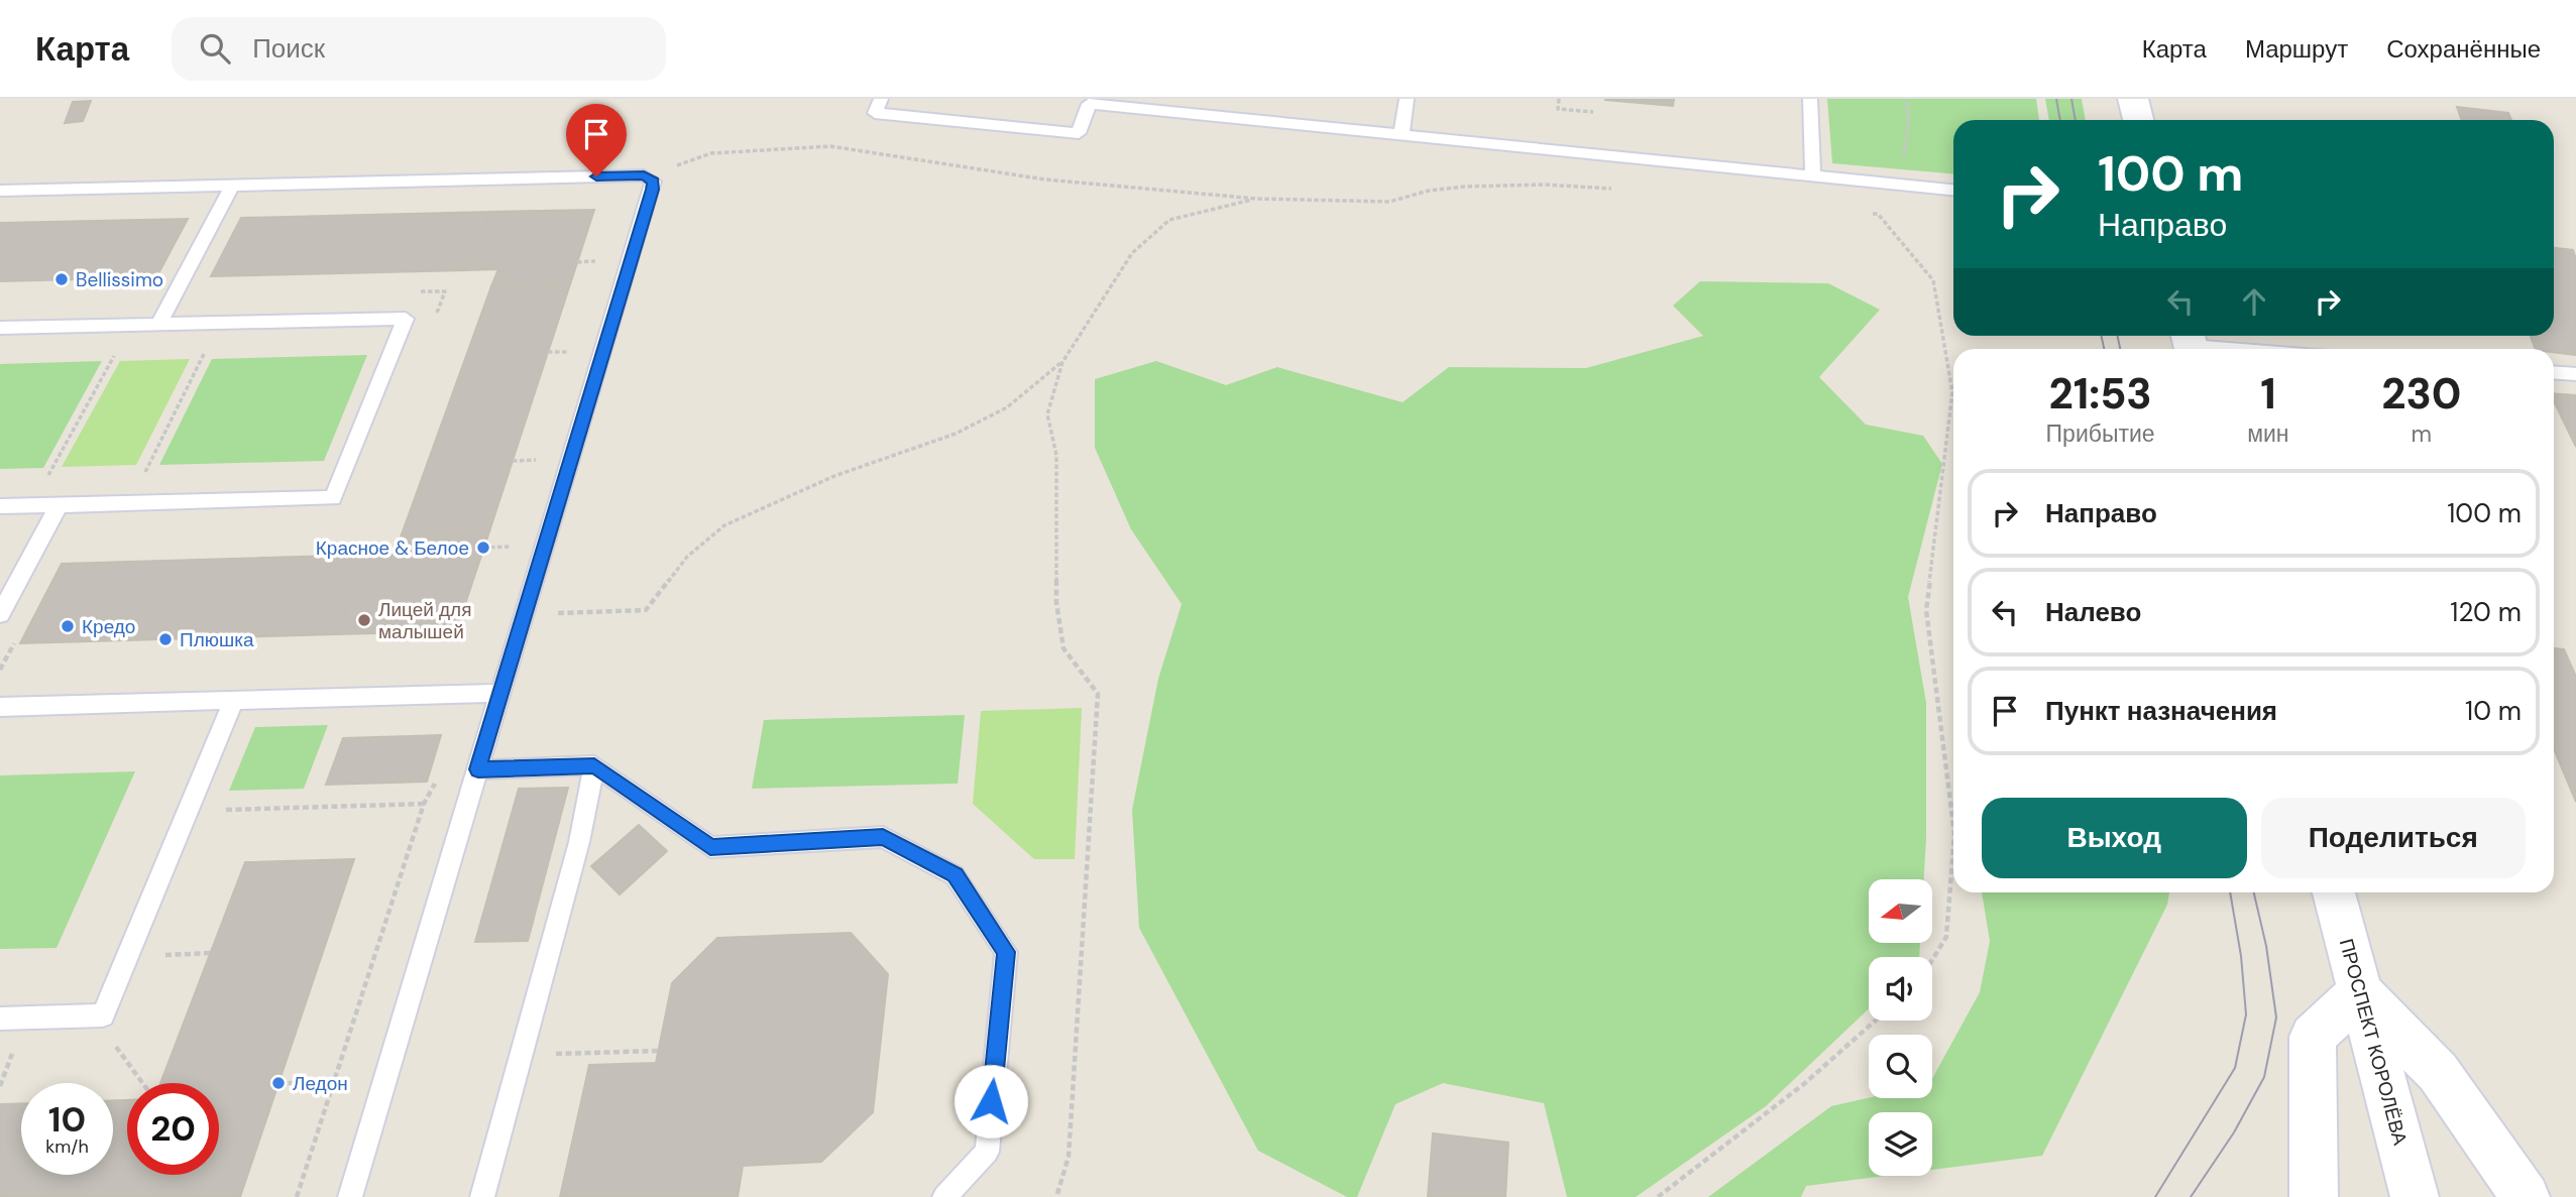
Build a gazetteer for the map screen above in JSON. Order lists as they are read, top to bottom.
{
  "streets": {
    "main road": ["ПРОСПЕКТ КОРОЛЁВА"]
  },
  "places": [
    "Bellissimo",
    "Красное & Белое",
    "Лицей для малышей",
    "Кредо",
    "Плюшка",
    "Ледон"
  ],
  "north": "left",
  "page": {
    "header": "Карта",
    "search": "Поиск",
    "nav": ["Карта", "Маршрут", "Сохранённые"],
    "turn": ["100 m", "Направо"],
    "eta": [
      "21:53",
      "Прибытие",
      "1",
      "мин",
      "230",
      "m"
    ],
    "list": [
      {
        "name": "Направо",
        "value": "100 m"
      },
      {
        "name": "Налево",
        "value": "120 m"
      },
      {
        "name": "Пункт назначения",
        "value": "10 m"
      }
    ],
    "buttons": ["Выход", "Поделиться"],
    "speed": "10 km/h",
    "limit": "20"
  }
}
